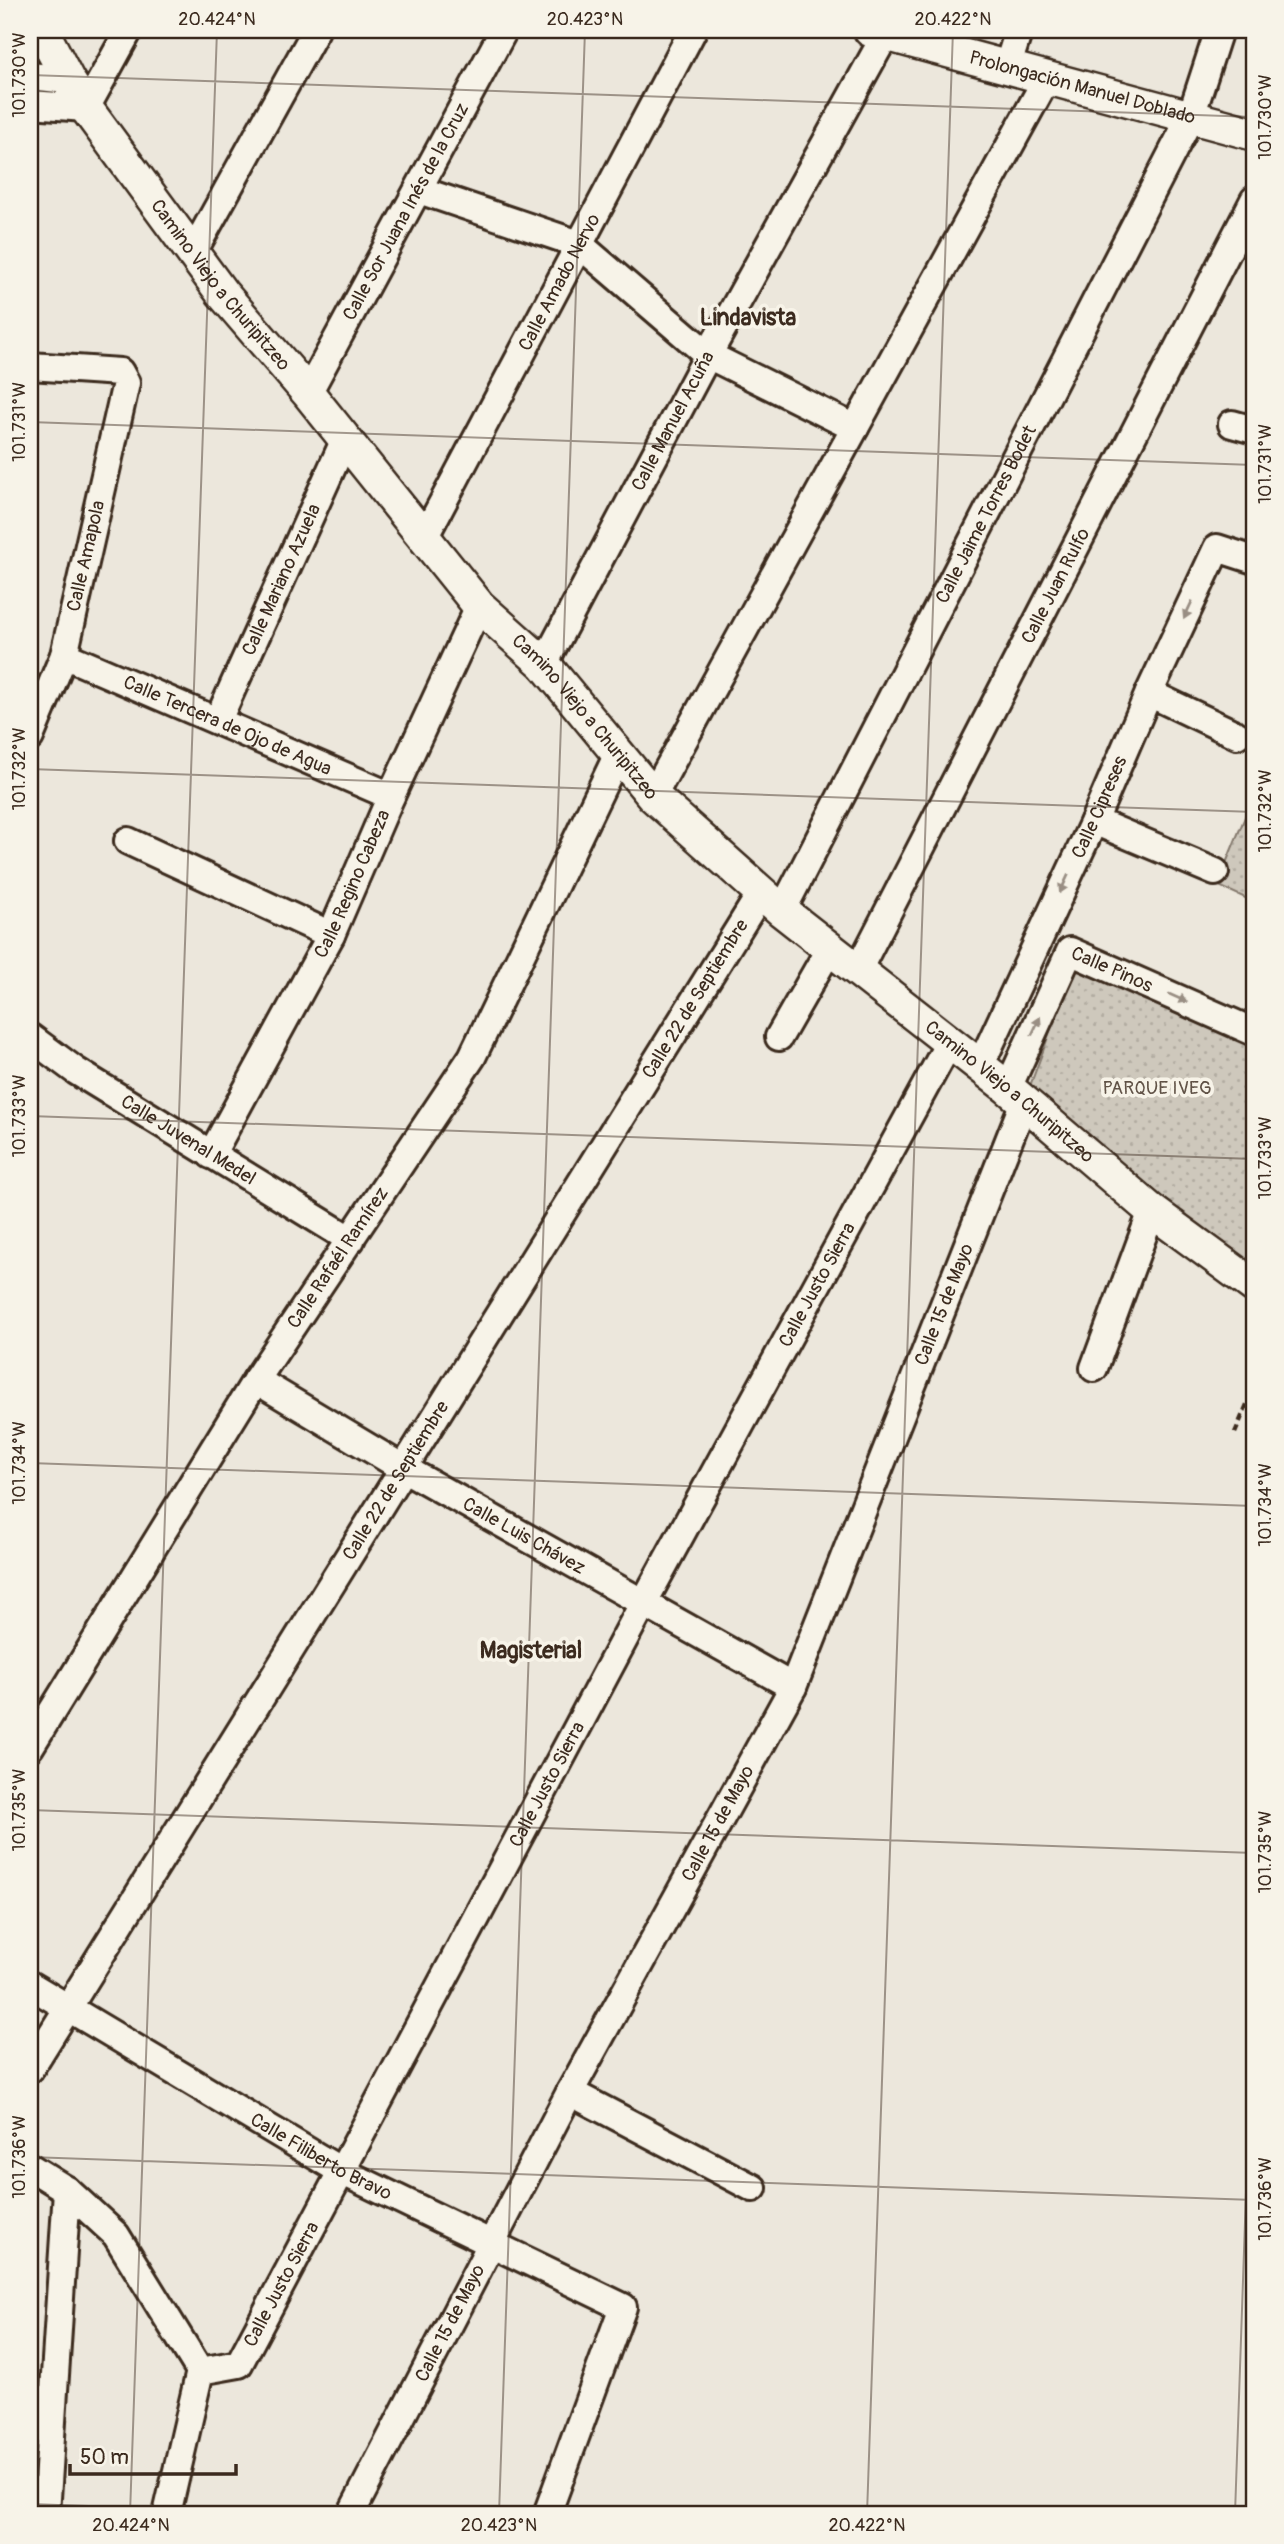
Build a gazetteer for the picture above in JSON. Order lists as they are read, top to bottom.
{
  "streets": {
    "street": [
      "Prolongación Manuel Doblado",
      "Calle Sor Juana Inés de la Cruz",
      "Calle Amado Nervo",
      "Camino Viejo a Churipitzeo",
      "Calle Manuel Acuña",
      "Calle Jaime Torres Bodet",
      "Calle Amapola",
      "Calle Mariano Azuela",
      "Calle Juan Rulfo",
      "Calle Tercera de Ojo de Agua",
      "Calle Cipreses",
      "Calle Regino Cabeza",
      "Calle Pinos",
      "Calle 22 de Septiembre",
      "Calle Juvenal Medel",
      "Calle Rafaél Ramírez",
      "Calle Justo Sierra",
      "Calle 15 de Mayo",
      "Calle Luis Chávez",
      "Calle Filiberto Bravo"
    ]
  },
  "crossings": [
    ["Prolongación Manuel Doblado", "Calle Manuel Acuña"],
    ["Prolongación Manuel Doblado", "Calle Jaime Torres Bodet"],
    ["Calle Sor Juana Inés de la Cruz", "Camino Viejo a Churipitzeo"],
    ["Calle Amado Nervo", "Camino Viejo a Churipitzeo"],
    ["Camino Viejo a Churipitzeo", "Calle Manuel Acuña"],
    ["Camino Viejo a Churipitzeo", "Calle Jaime Torres Bodet"],
    ["Camino Viejo a Churipitzeo", "Calle Mariano Azuela"],
    ["Camino Viejo a Churipitzeo", "Calle Juan Rulfo"],
    ["Camino Viejo a Churipitzeo", "Calle Cipreses"],
    ["Camino Viejo a Churipitzeo", "Calle Regino Cabeza"],
    ["Camino Viejo a Churipitzeo", "Calle Pinos"],
    ["Camino Viejo a Churipitzeo", "Calle 22 de Septiembre"],
    ["Camino Viejo a Churipitzeo", "Calle Rafaél Ramírez"],
    ["Camino Viejo a Churipitzeo", "Calle Justo Sierra"],
    ["Camino Viejo a Churipitzeo", "Calle 15 de Mayo"],
    ["Calle Jaime Torres Bodet", "Calle 22 de Septiembre"],
    ["Calle Amapola", "Calle Tercera de Ojo de Agua"],
    ["Calle Mariano Azuela", "Calle Tercera de Ojo de Agua"],
    ["Calle Tercera de Ojo de Agua", "Calle Regino Cabeza"],
    ["Calle Regino Cabeza", "Calle Juvenal Medel"],
    ["Calle Pinos", "Calle 15 de Mayo"],
    ["Calle 22 de Septiembre", "Calle Luis Chávez"],
    ["Calle 22 de Septiembre", "Calle Filiberto Bravo"],
    ["Calle Juvenal Medel", "Calle Rafaél Ramírez"],
    ["Calle Rafaél Ramírez", "Calle Luis Chávez"],
    ["Calle Justo Sierra", "Calle Luis Chávez"],
    ["Calle Justo Sierra", "Calle Filiberto Bravo"],
    ["Calle 15 de Mayo", "Calle Luis Chávez"],
    ["Calle 15 de Mayo", "Calle Filiberto Bravo"]
  ],
  "one_way": ["Calle Cipreses"],
  "districts": ["Lindavista", "Magisterial"],
  "parks": ["PARQUE IVEG"],
  "scale_bar": "50 m",
  "coordinates": [
    "20.424°N",
    "20.423°N",
    "20.422°N",
    "101.730°W",
    "101.731°W",
    "101.732°W",
    "101.733°W",
    "101.734°W",
    "101.735°W",
    "101.736°W"
  ]
}
